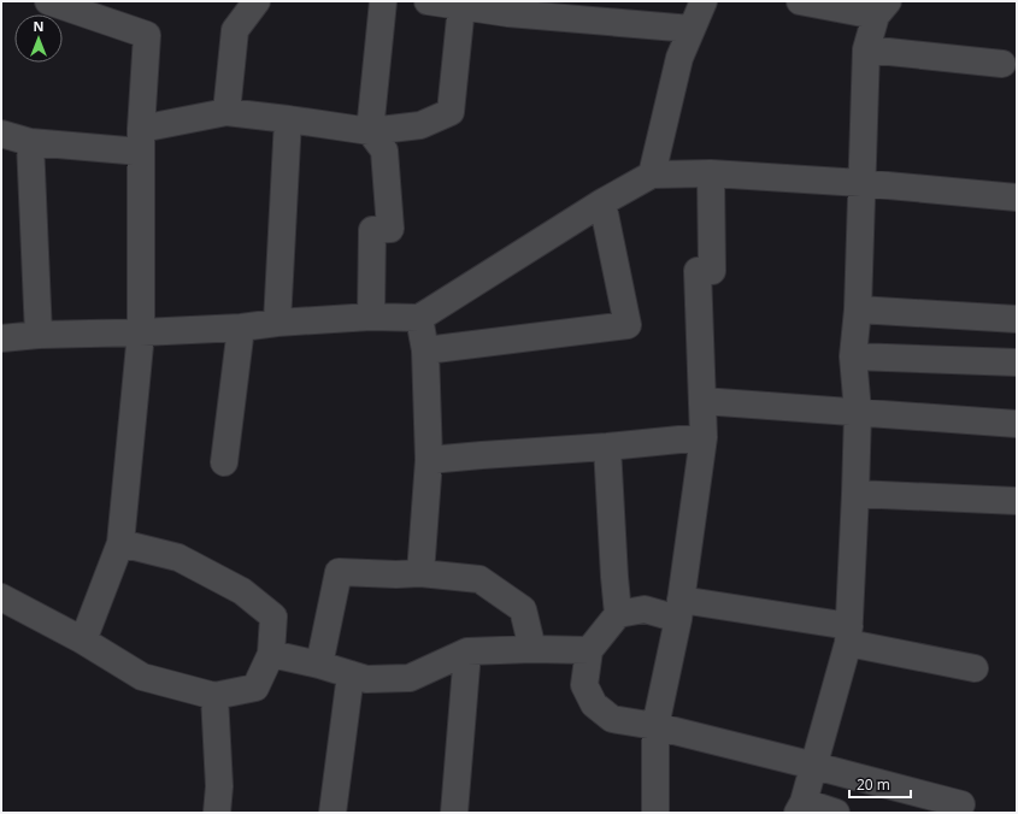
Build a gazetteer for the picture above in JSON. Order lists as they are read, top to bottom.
{
  "scale_bar": "20 m",
  "north": "top"
}
